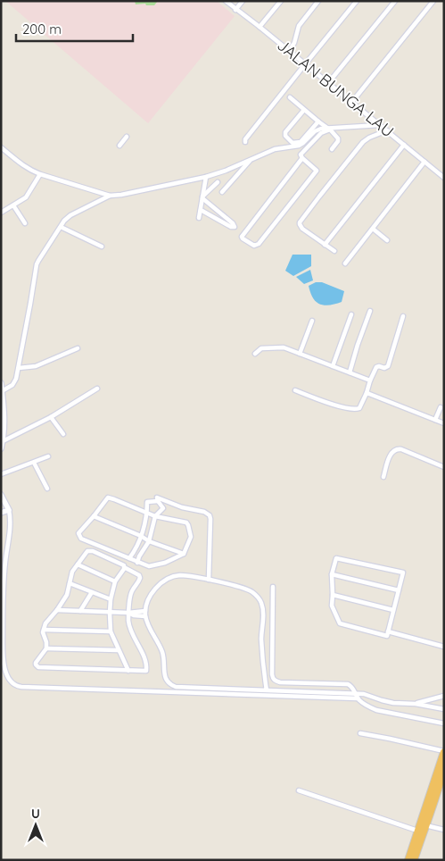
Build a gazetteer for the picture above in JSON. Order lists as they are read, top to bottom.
{
  "streets": {
    "street": ["JALAN BUNGA LAU"]
  },
  "scale_bar": "200 m",
  "north": "top"
}
